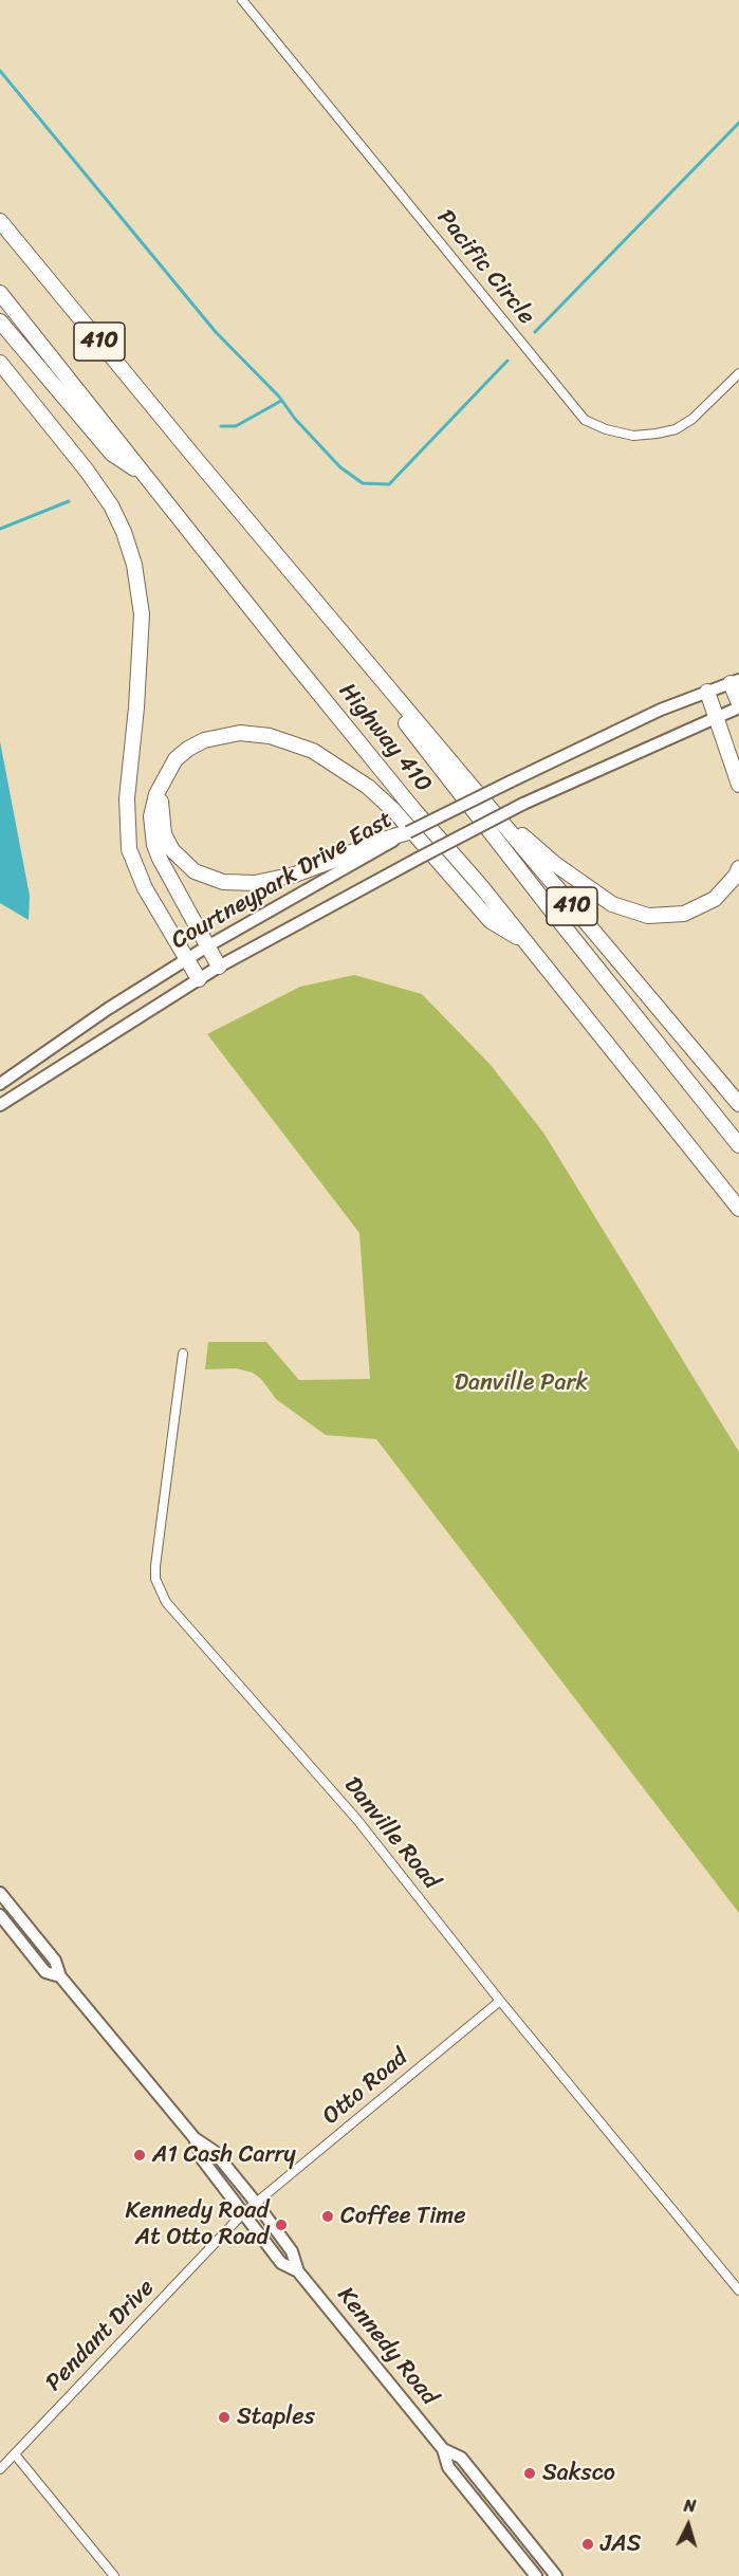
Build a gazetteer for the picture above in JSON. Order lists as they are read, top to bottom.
{
  "streets": {
    "highway": ["410", "Highway 410"],
    "main road": ["Courtneypark Drive East", "Kennedy Road"],
    "street": [
      "Pacific Circle",
      "Danville Road",
      "Otto Road",
      "Pendant Drive"
    ]
  },
  "crossings": [
    ["Danville Road", "Otto Road"],
    ["Otto Road", "Pendant Drive"],
    ["Otto Road", "Kennedy Road"],
    ["Pendant Drive", "Kennedy Road"]
  ],
  "parks": ["Danville Park"],
  "places": [
    "A1 Cash Carry",
    "Coffee Time",
    "Kennedy Road At Otto Road",
    "Staples",
    "Saksco",
    "JAS"
  ],
  "north": "top"
}
